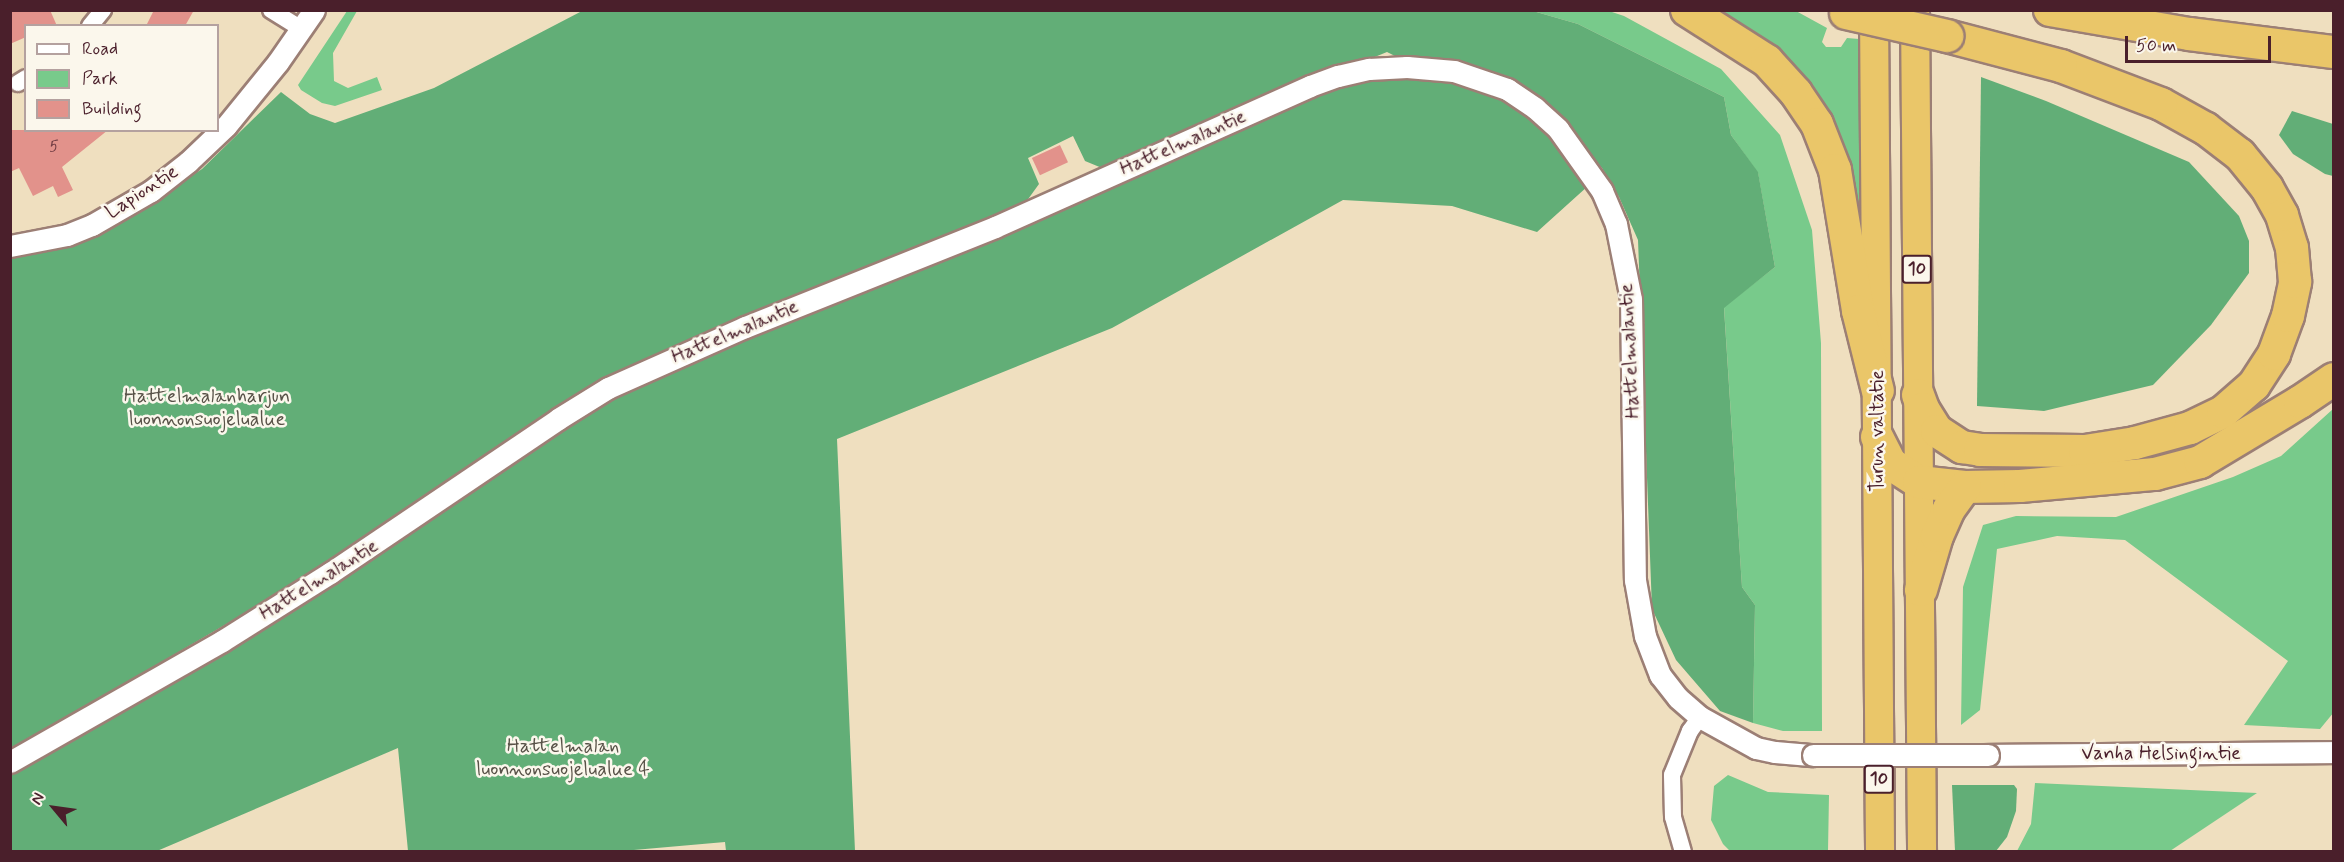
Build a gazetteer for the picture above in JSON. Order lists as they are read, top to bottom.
{
  "streets": {
    "highway": ["10", "Turun valtatie"],
    "street": ["Hattelmalantie", "Lapiontie", "Vanha Helsingintie"]
  },
  "crossings": [
    ["Hattelmalantie", "Vanha Helsingintie"]
  ],
  "parks": ["Hattelmalanharjun luonnonsuojelualue", "Hattelmalan luonnonsuojelualue 4"],
  "house_numbers": ["5"],
  "legend": ["Road", "Park", "Building"],
  "scale_bar": "50 m",
  "north": "top left"
}
